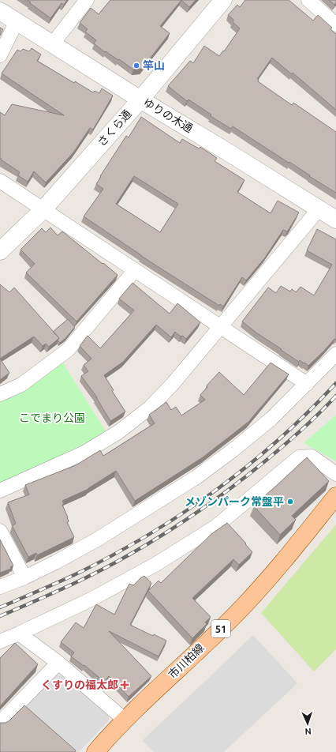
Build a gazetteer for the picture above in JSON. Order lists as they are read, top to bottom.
{
  "streets": {
    "main road": ["51", "市川柏線"],
    "street": ["ゆりの木通", "さくら通"]
  },
  "crossings": [
    ["ゆりの木通", "さくら通"]
  ],
  "parks": ["こでまり公園"],
  "places": {
    "other": ["竿山", "メゾンパーク常盤平"],
    "health": ["くすりの福太郎"]
  },
  "north": "bottom"
}
